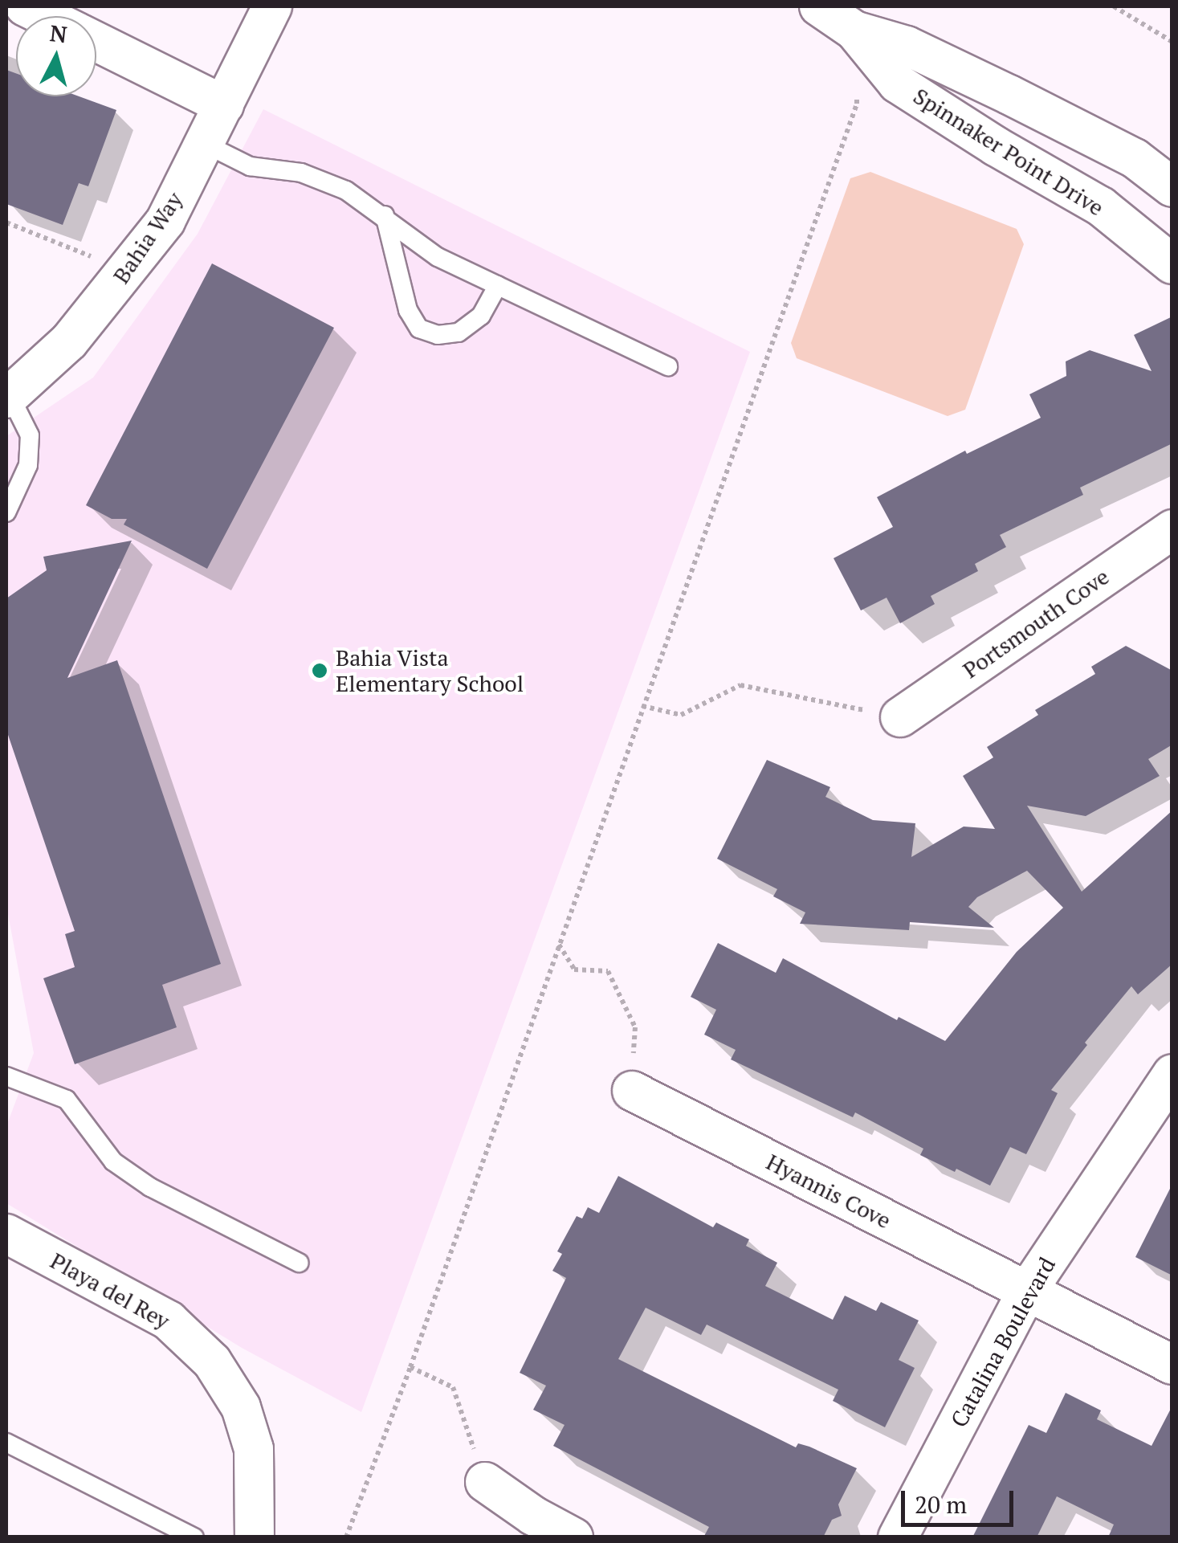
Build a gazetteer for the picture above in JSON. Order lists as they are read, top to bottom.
{
  "streets": {
    "street": [
      "Spinnaker Point Drive",
      "Bahia Way",
      "Portsmouth Cove",
      "Hyannis Cove",
      "Playa del Rey",
      "Catalina Boulevard"
    ]
  },
  "crossings": [
    ["Hyannis Cove", "Catalina Boulevard"]
  ],
  "places": ["Bahia Vista Elementary School"],
  "scale_bar": "20 m",
  "north": "top"
}
